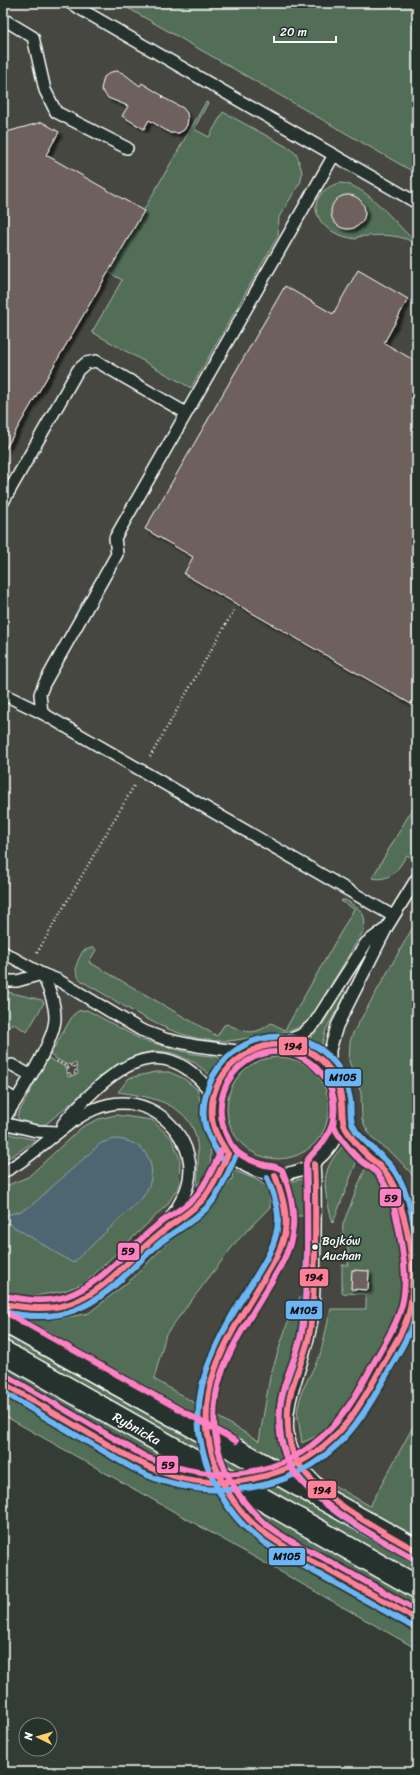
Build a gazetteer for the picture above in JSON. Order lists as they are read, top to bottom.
{
  "streets": {
    "main road": ["Rybnicka"]
  },
  "places": ["Bojków Auchan"],
  "lines": ["transit line M105", "transit line 194", "transit line 59"],
  "scale_bar": "20 m",
  "north": "left"
}
